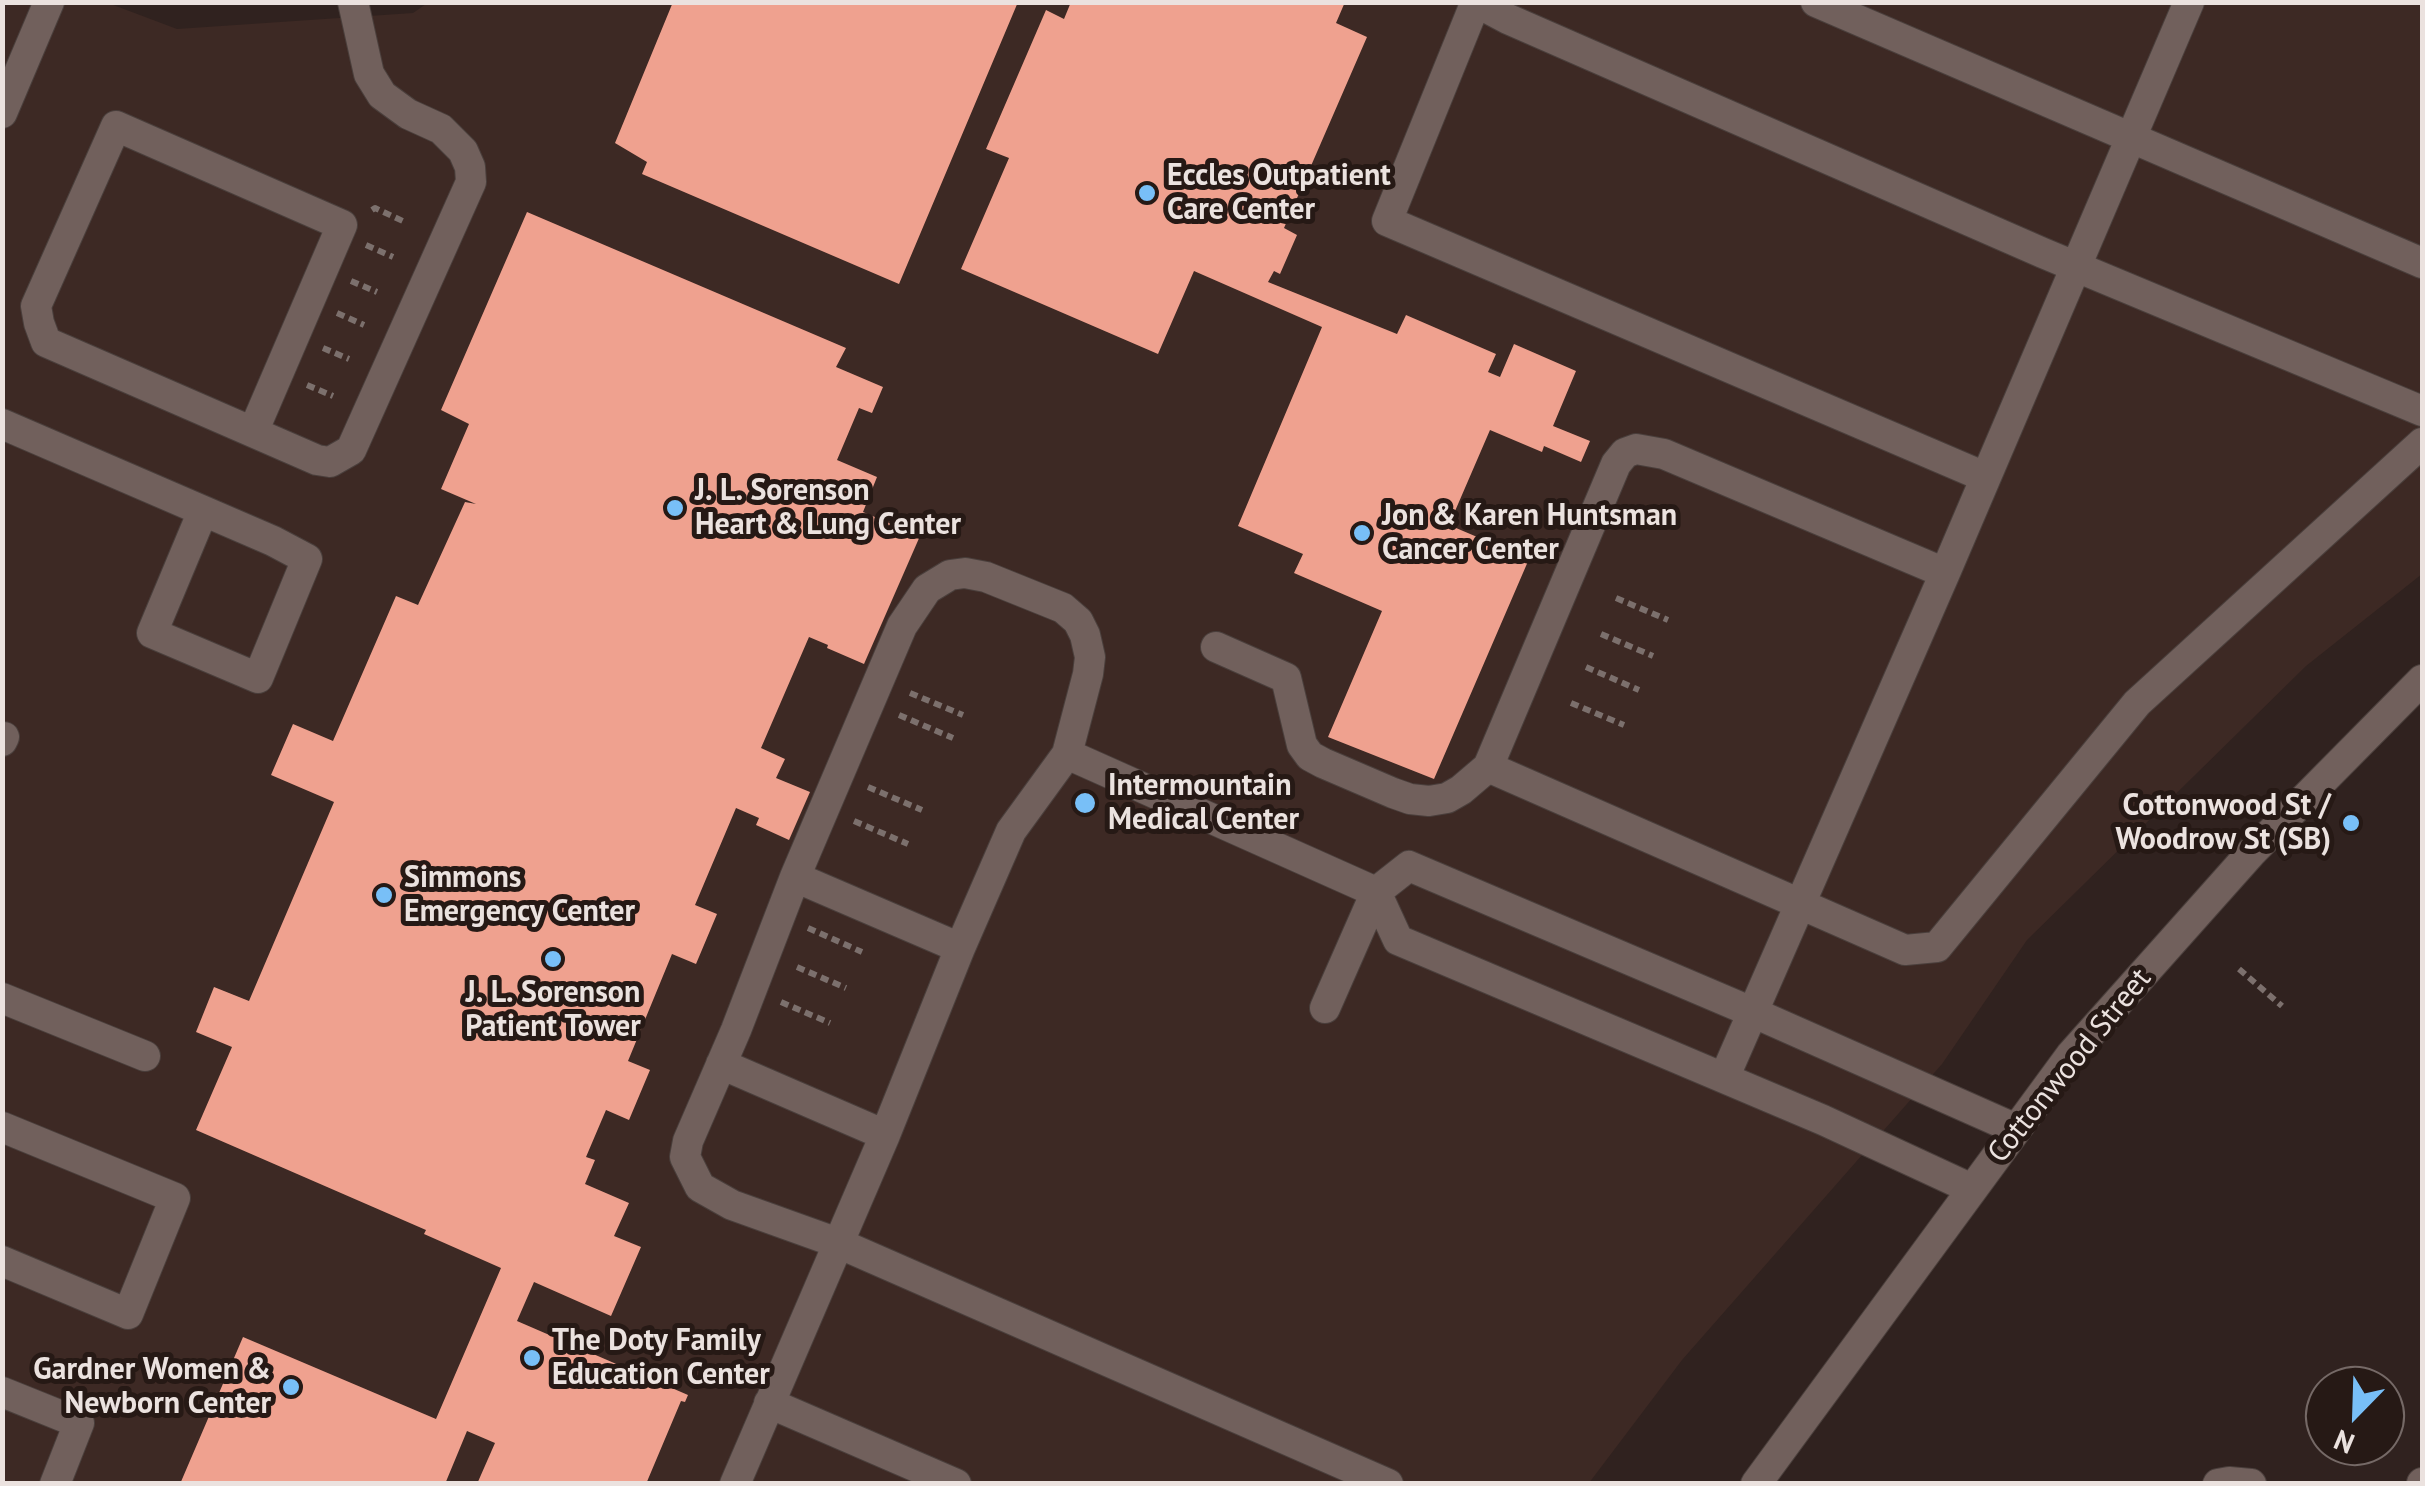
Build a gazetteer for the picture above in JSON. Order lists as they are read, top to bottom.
{
  "streets": {
    "street": ["Cottonwood Street"]
  },
  "places": [
    "Eccles Outpatient Care Center",
    "J. L. Sorenson Heart & Lung Center",
    "Jon & Karen Huntsman Cancer Center",
    "Intermountain Medical Center",
    "Cottonwood St / Woodrow St (SB)",
    "Simmons Emergency Center",
    "J. L. Sorenson Patient Tower",
    "The Doty Family Education Center",
    "Gardner Women & Newborn Center"
  ],
  "north": "bottom left"
}
